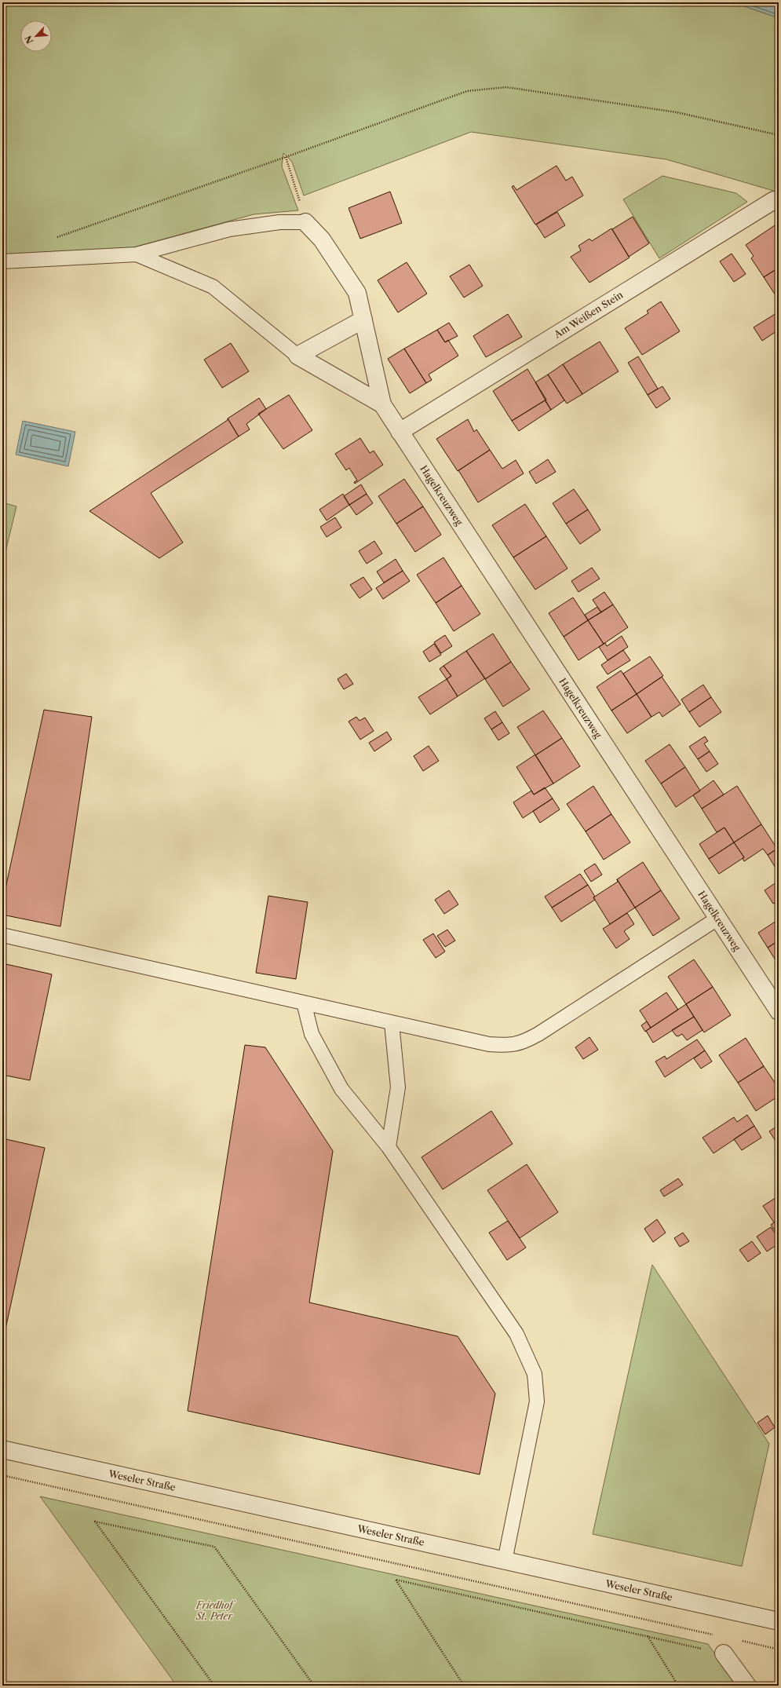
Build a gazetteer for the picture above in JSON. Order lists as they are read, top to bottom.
{
  "streets": {
    "street": ["Am Weißen Stein", "Hagelkreuzweg", "Weseler Straße"]
  },
  "crossings": [
    ["Am Weißen Stein", "Hagelkreuzweg"]
  ],
  "parks": ["Friedhof St. Peter"],
  "north": "bottom left"
}
